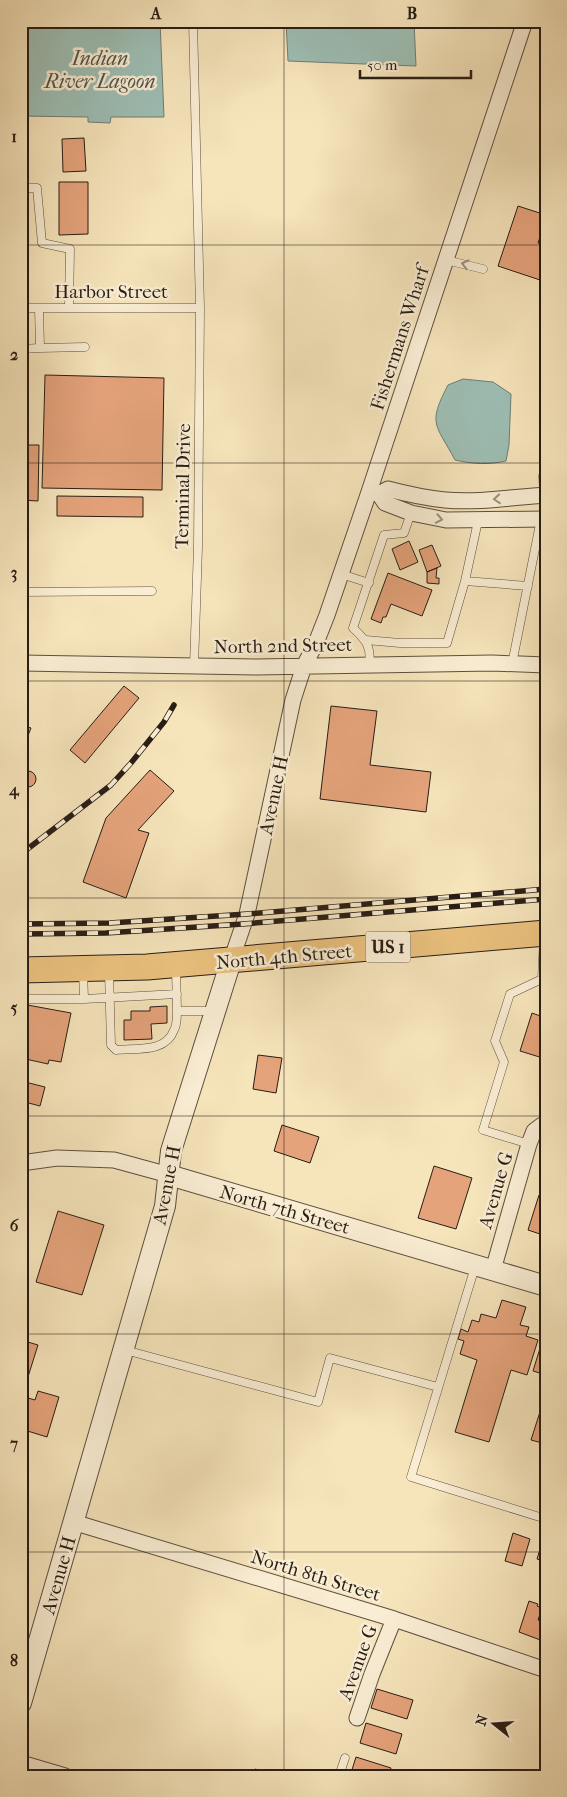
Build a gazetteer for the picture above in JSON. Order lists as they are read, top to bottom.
{
  "streets": {
    "main road": ["US 1", "North 4th Street"],
    "street": [
      "Fishermans Wharf",
      "North 2nd Street",
      "Avenue H",
      "Avenue G",
      "North 7th Street",
      "North 8th Street"
    ],
    "lane": ["Harbor Street", "Terminal Drive"]
  },
  "crossings": [
    ["Harbor Street", "Terminal Drive"],
    ["Fishermans Wharf", "North 2nd Street"],
    ["Fishermans Wharf", "Avenue H"],
    ["Terminal Drive", "North 2nd Street"],
    ["North 2nd Street", "Avenue H"],
    ["Avenue H", "North 4th Street"],
    ["Avenue H", "North 7th Street"],
    ["Avenue H", "North 8th Street"],
    ["Avenue G", "North 7th Street"],
    ["Avenue G", "North 8th Street"]
  ],
  "water": ["Indian River Lagoon"],
  "scale_bar": "50 m",
  "north": "left",
  "grid": {
    "columns": ["A", "B"],
    "rows": [
      "1",
      "2",
      "3",
      "4",
      "5",
      "6",
      "7",
      "8"
    ]
  }
}
